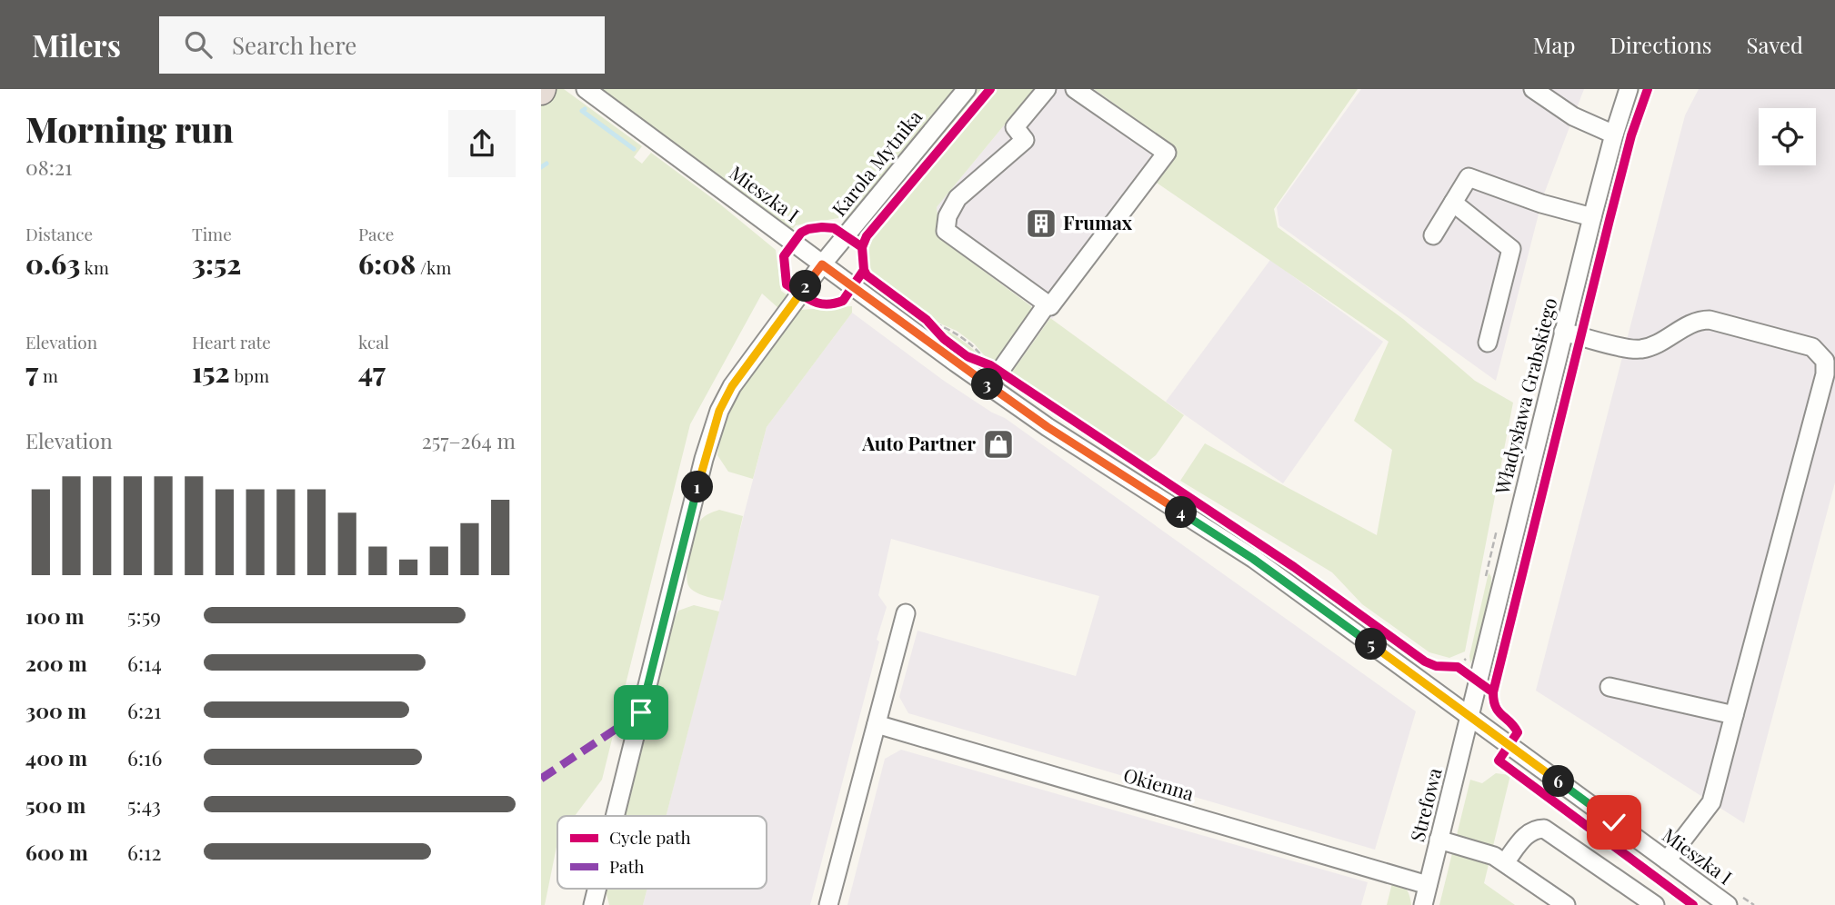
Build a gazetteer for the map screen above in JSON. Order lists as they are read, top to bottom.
{
  "streets": {
    "street": [
      "Karola Mytnika",
      "Mieszka I",
      "Władysława Grabskiego",
      "Okienna",
      "Strefowa"
    ]
  },
  "crossings": [
    ["Karola Mytnika", "Mieszka I"],
    ["Mieszka I", "Władysława Grabskiego"],
    ["Mieszka I", "Strefowa"],
    ["Władysława Grabskiego", "Strefowa"],
    ["Okienna", "Strefowa"]
  ],
  "places": {
    "building": ["Frumax"],
    "shop": ["Auto Partner"]
  },
  "legend": ["Cycle path", "Path"],
  "page": {
    "header": "Milers",
    "search": "Search here",
    "nav": ["Map", "Directions", "Saved"],
    "heading": ["Morning run", "08:21"],
    "stats": [
      ["Distance", "0.63 km"],
      ["Time", "3:52"],
      ["Pace", "6:08 /km"],
      ["Elevation", "7 m"],
      ["Heart rate", "152 bpm"],
      ["kcal", "47"]
    ],
    "pins": [
      "2",
      "3",
      "1",
      "4",
      "5",
      "6"
    ],
    "chart": ["Elevation", "257–264 m"],
    "list": [
      {
        "name": "100 m",
        "note": "5:59"
      },
      {
        "name": "200 m",
        "note": "6:14"
      },
      {
        "name": "300 m",
        "note": "6:21"
      },
      {
        "name": "400 m",
        "note": "6:16"
      },
      {
        "name": "500 m",
        "note": "5:43"
      },
      {
        "name": "600 m",
        "note": "6:12"
      }
    ]
  }
}
